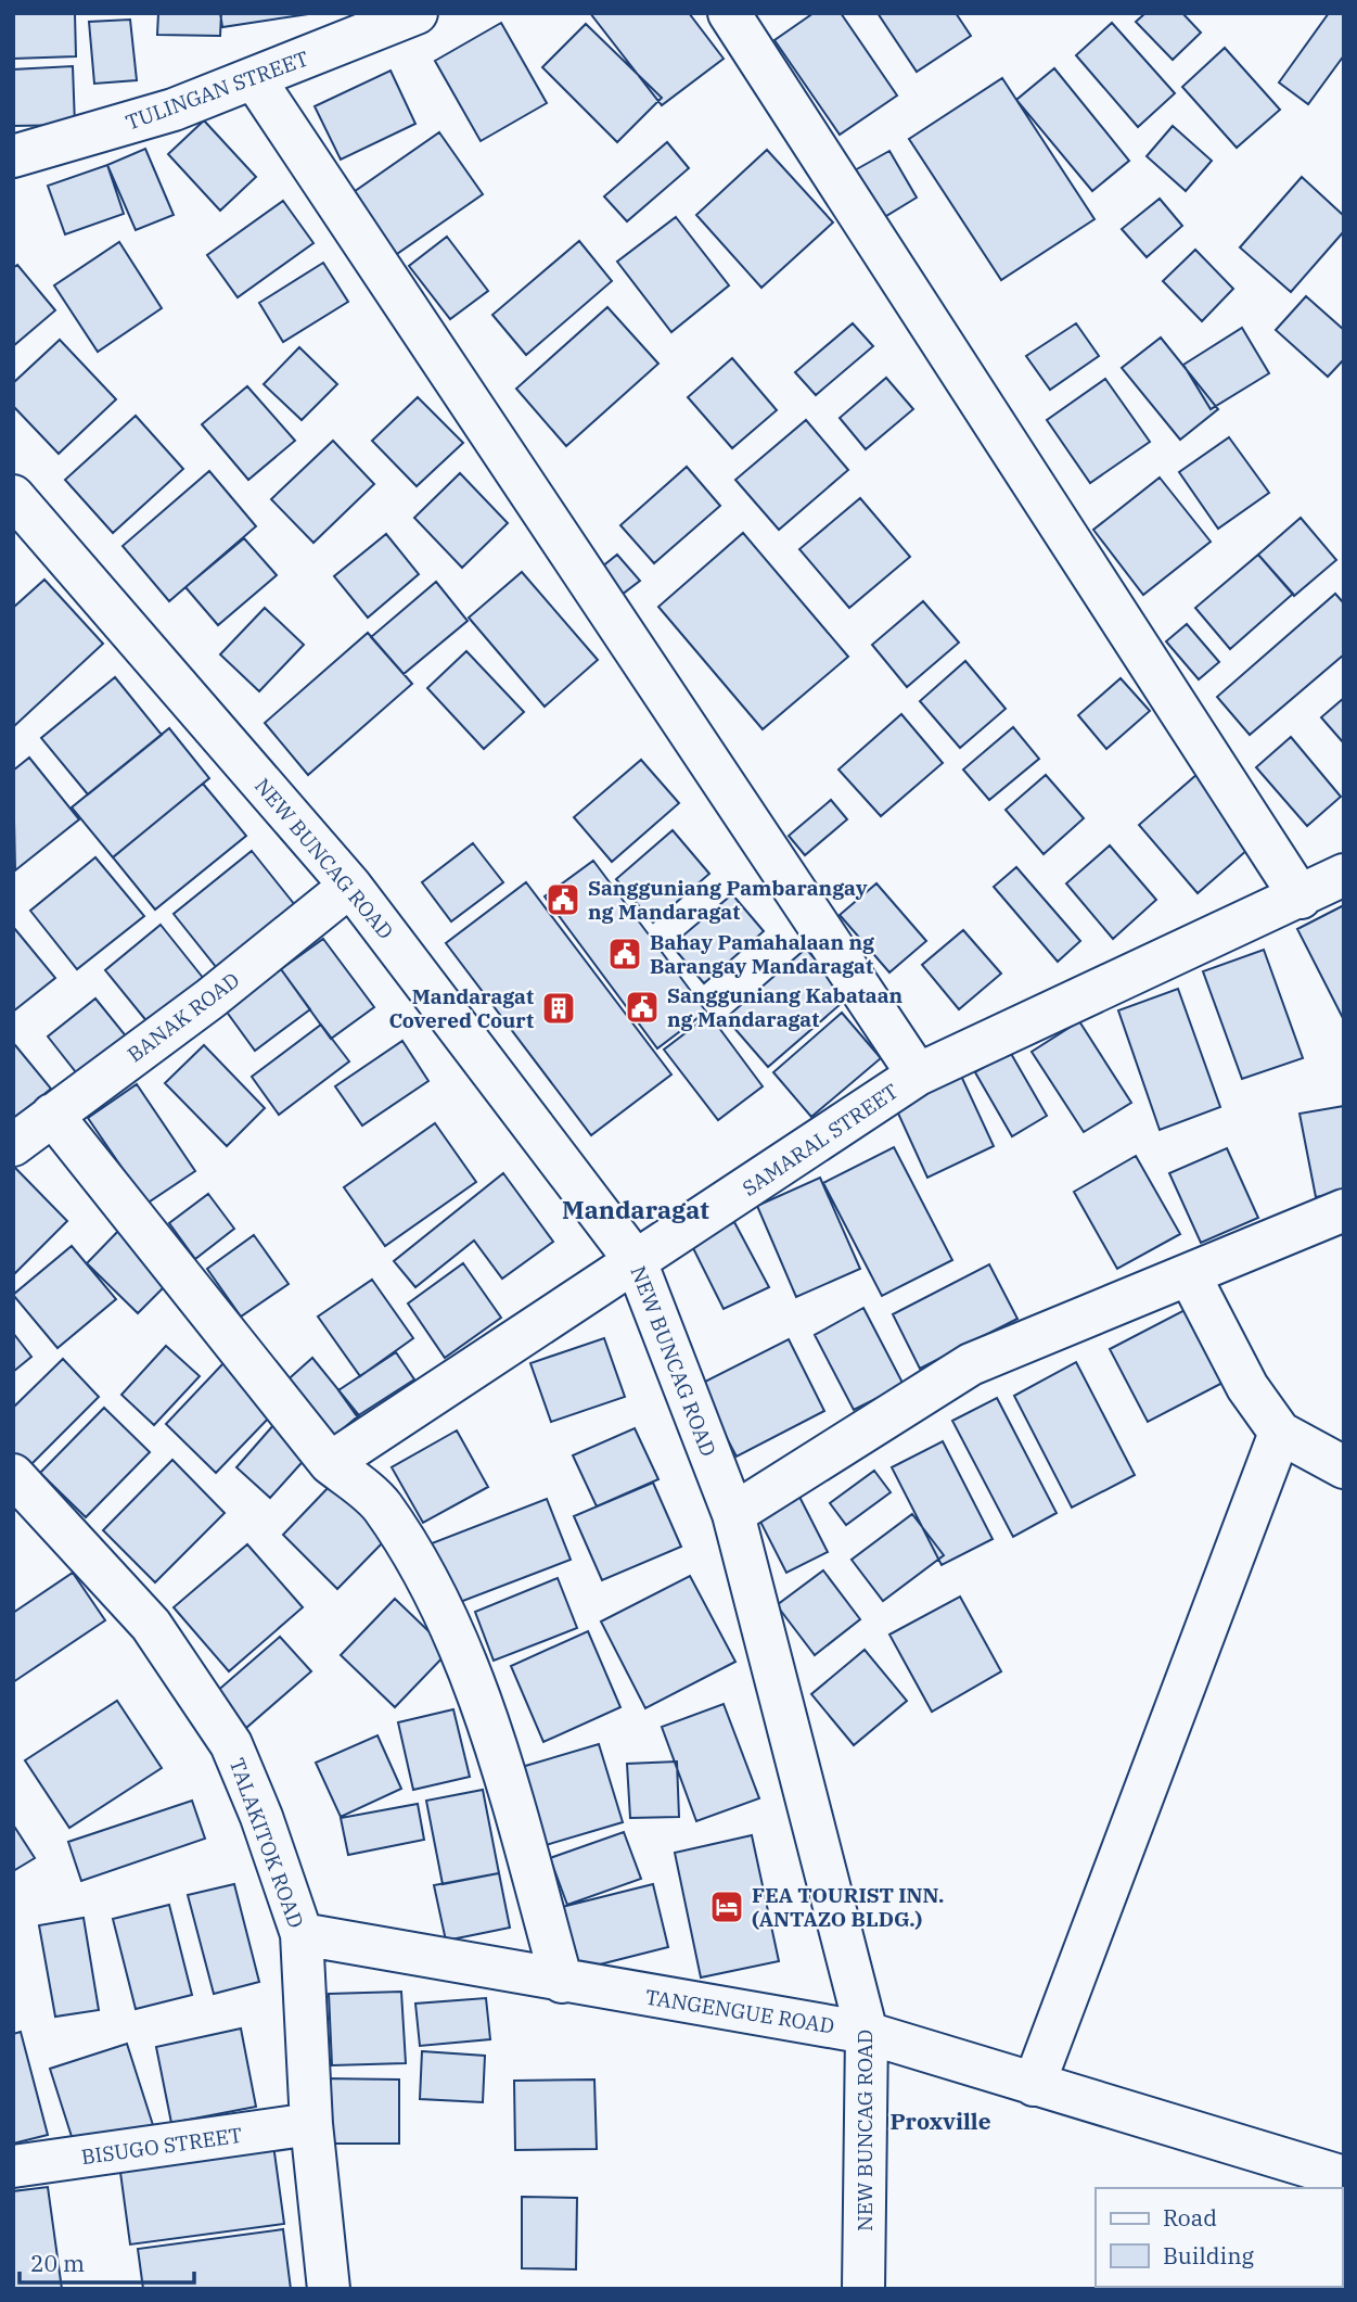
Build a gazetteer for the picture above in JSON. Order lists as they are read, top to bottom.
{
  "streets": {
    "street": [
      "TULINGAN STREET",
      "NEW BUNCAG ROAD",
      "BANAK ROAD",
      "SAMARAL STREET",
      "TALAKITOK ROAD",
      "TANGENGUE ROAD",
      "BISUGO STREET"
    ]
  },
  "crossings": [
    ["NEW BUNCAG ROAD", "BANAK ROAD"],
    ["NEW BUNCAG ROAD", "SAMARAL STREET"],
    ["NEW BUNCAG ROAD", "TANGENGUE ROAD"],
    ["TALAKITOK ROAD", "TANGENGUE ROAD"],
    ["TALAKITOK ROAD", "BISUGO STREET"]
  ],
  "districts": ["Mandaragat", "Proxville"],
  "places": {
    "public building": ["Sangguniang Pambarangay ng Mandaragat", "Bahay Pamahalaan ng Barangay Mandaragat", "Sangguniang Kabataan ng Mandaragat"],
    "building": ["Mandaragat Covered Court"],
    "hotel": ["FEA TOURIST INN. (ANTAZO BLDG.)"]
  },
  "legend": ["Road", "Building"],
  "scale_bar": "20 m"
}
